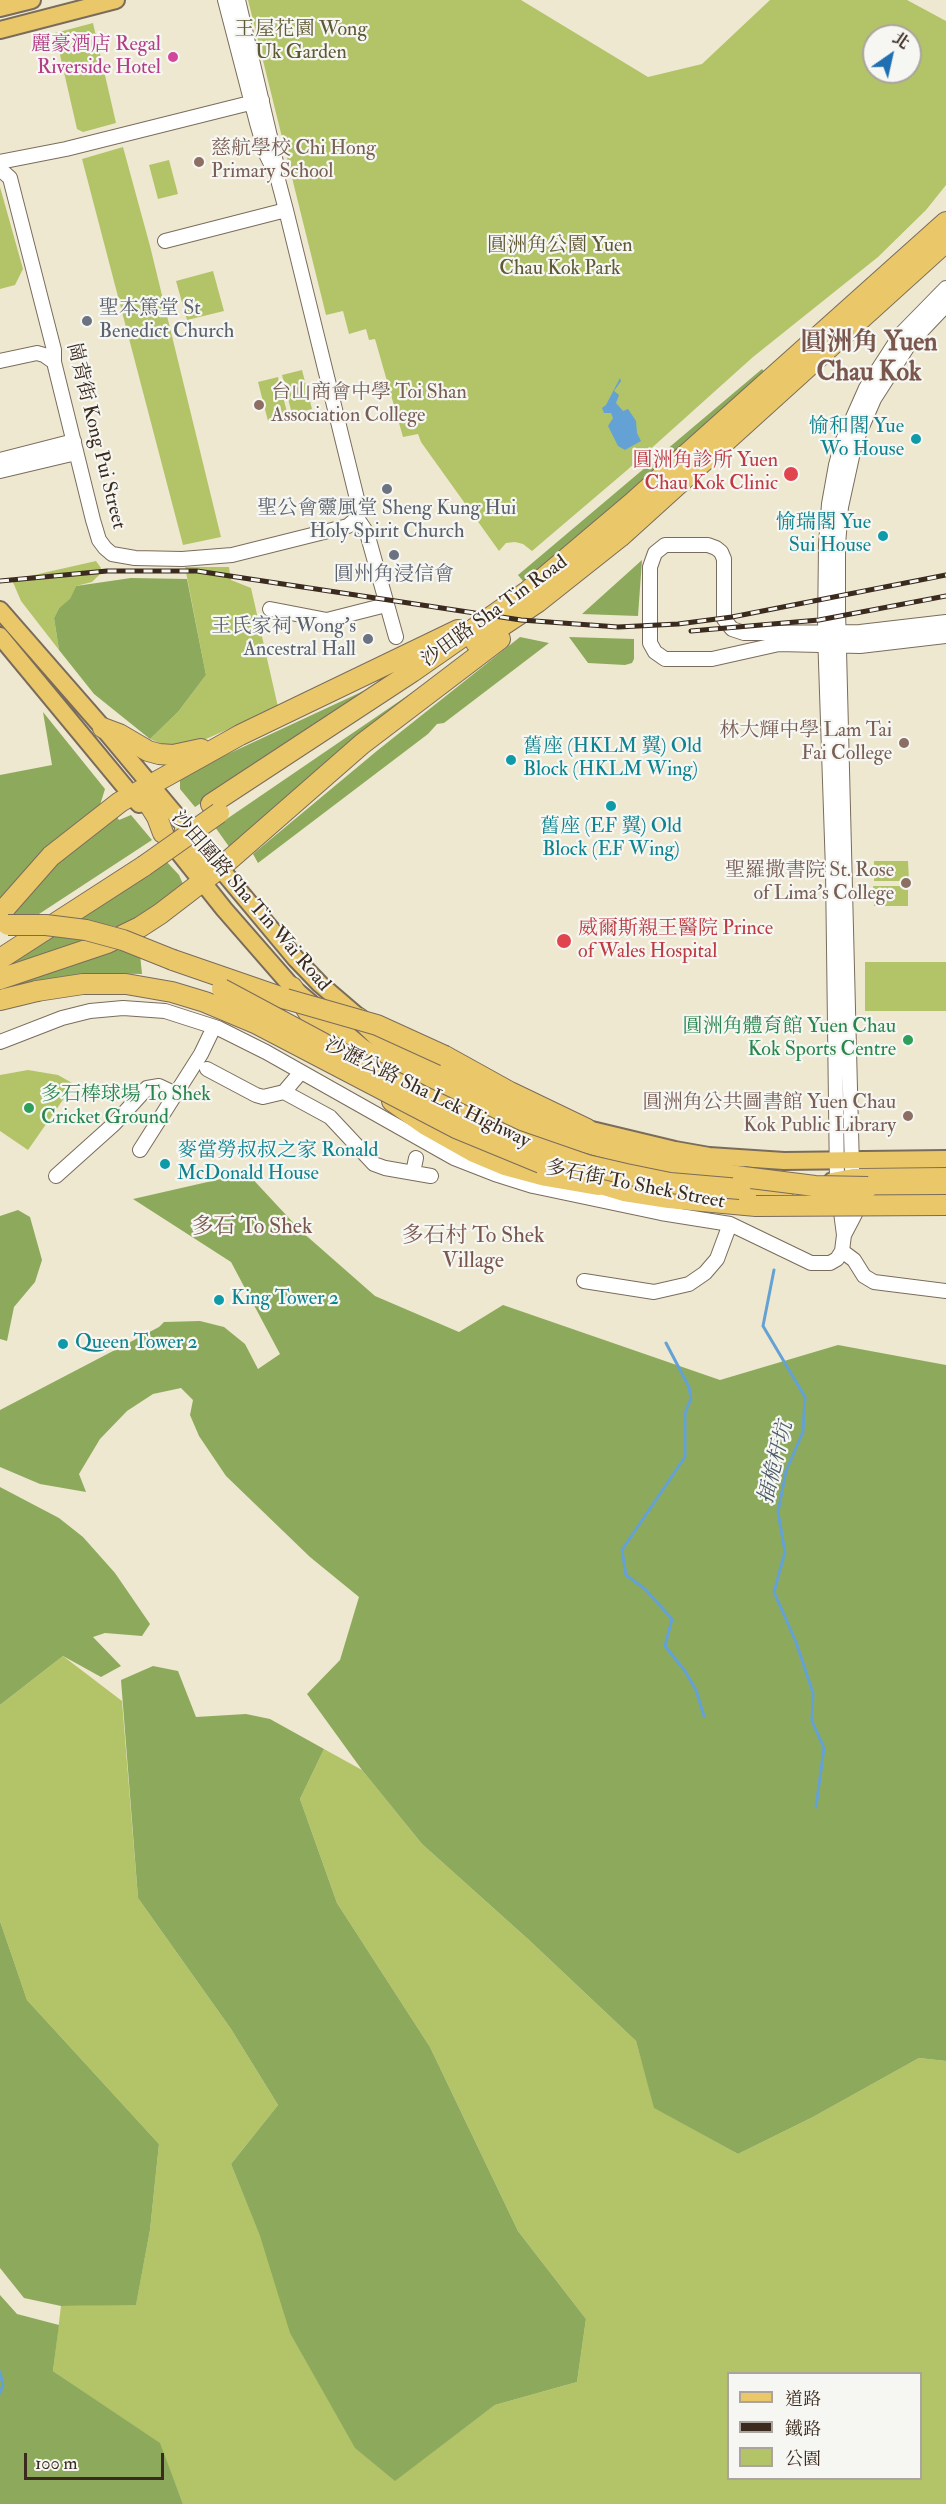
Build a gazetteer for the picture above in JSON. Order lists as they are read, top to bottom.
{
  "streets": {
    "highway": ["沙田路 Sha Tin Road", "沙瀝公路 Sha Lek Highway"],
    "main road": ["沙田圍路 Sha Tin Wai Road"],
    "street": ["崗背街 Kong Pui Street", "多石街 To Shek Street"]
  },
  "districts": ["圓洲角 Yuen Chau Kok", "多石 To Shek", "多石村 To Shek Village"],
  "water": ["插桅杆坑"],
  "parks": ["王屋花園 Wong Uk Garden", "圓洲角公園 Yuen Chau Kok Park"],
  "places": [
    "麗豪酒店 Regal Riverside Hotel",
    "慈航學校 Chi Hong Primary School",
    "聖本篤堂 St Benedict Church",
    "台山商會中學 Toi Shan Association College",
    "愉和閣 Yue Wo House",
    "圓洲角診所 Yuen Chau Kok Clinic",
    "聖公會靈風堂 Sheng Kung Hui Holy Spirit Church",
    "愉瑞閣 Yue Sui House",
    "圓州角浸信會",
    "王氏家祠 Wong's Ancestral Hall",
    "林大輝中學 Lam Tai Fai College",
    "舊座 (HKLM 翼) Old Block (HKLM Wing)",
    "舊座 (EF 翼) Old Block (EF Wing)",
    "聖羅撒書院 St. Rose of Lima's College",
    "威爾斯親王醫院 Prince of Wales Hospital",
    "圓洲角體育館 Yuen Chau Kok Sports Centre",
    "多石棒球場 To Shek Cricket Ground",
    "圓洲角公共圖書館 Yuen Chau Kok Public Library",
    "麥當勞叔叔之家 Ronald McDonald House",
    "King Tower 2",
    "Queen Tower 2"
  ],
  "legend": ["道路", "鐵路", "公園"],
  "scale_bar": "100 m",
  "north": "top right"
}
